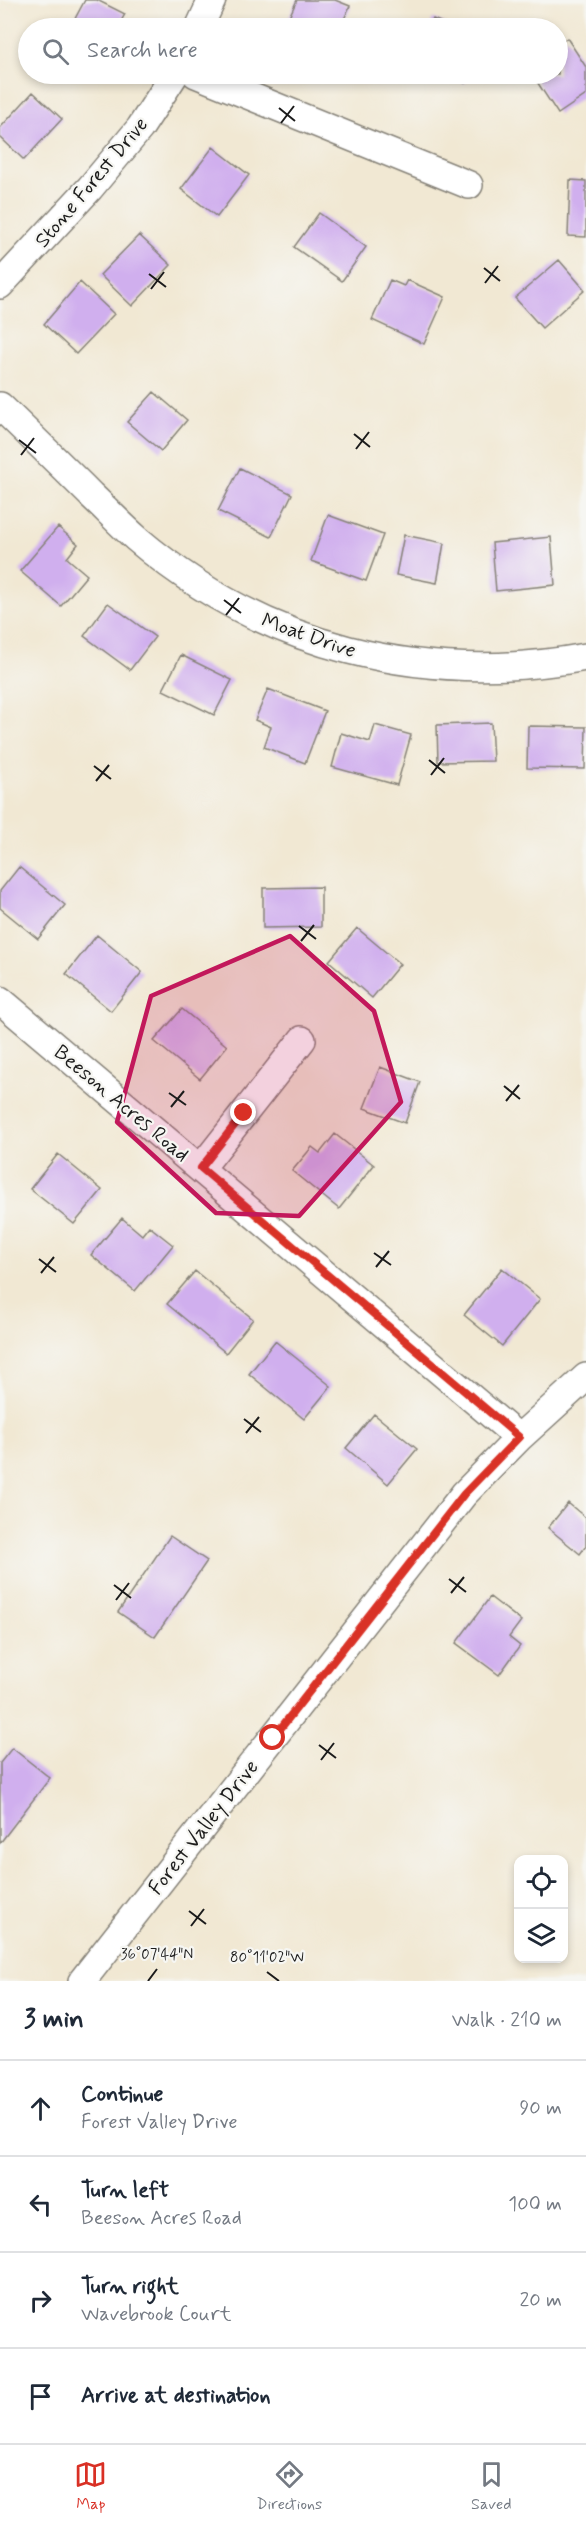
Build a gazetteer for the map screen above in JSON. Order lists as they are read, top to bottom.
{
  "streets": {
    "street": [
      "Stone Forest Drive",
      "Moat Drive",
      "Beeson Acres Road",
      "Forest Valley Drive"
    ]
  },
  "crossings": [
    ["Beeson Acres Road", "Forest Valley Drive"]
  ],
  "page": {
    "search": "Search here",
    "heading": ["3 min", "Walk · 210 m"],
    "list": [
      ["Continue", "Forest Valley Drive", "90 m"],
      ["Turn left", "Beeson Acres Road", "100 m"],
      ["Turn right", "Wavebrook Court", "20 m"],
      "Arrive at destination"
    ],
    "nav": ["Map", "Directions", "Saved"]
  },
  "coordinates": ["36°07'44\"N", "80°11'02\"W"]
}
